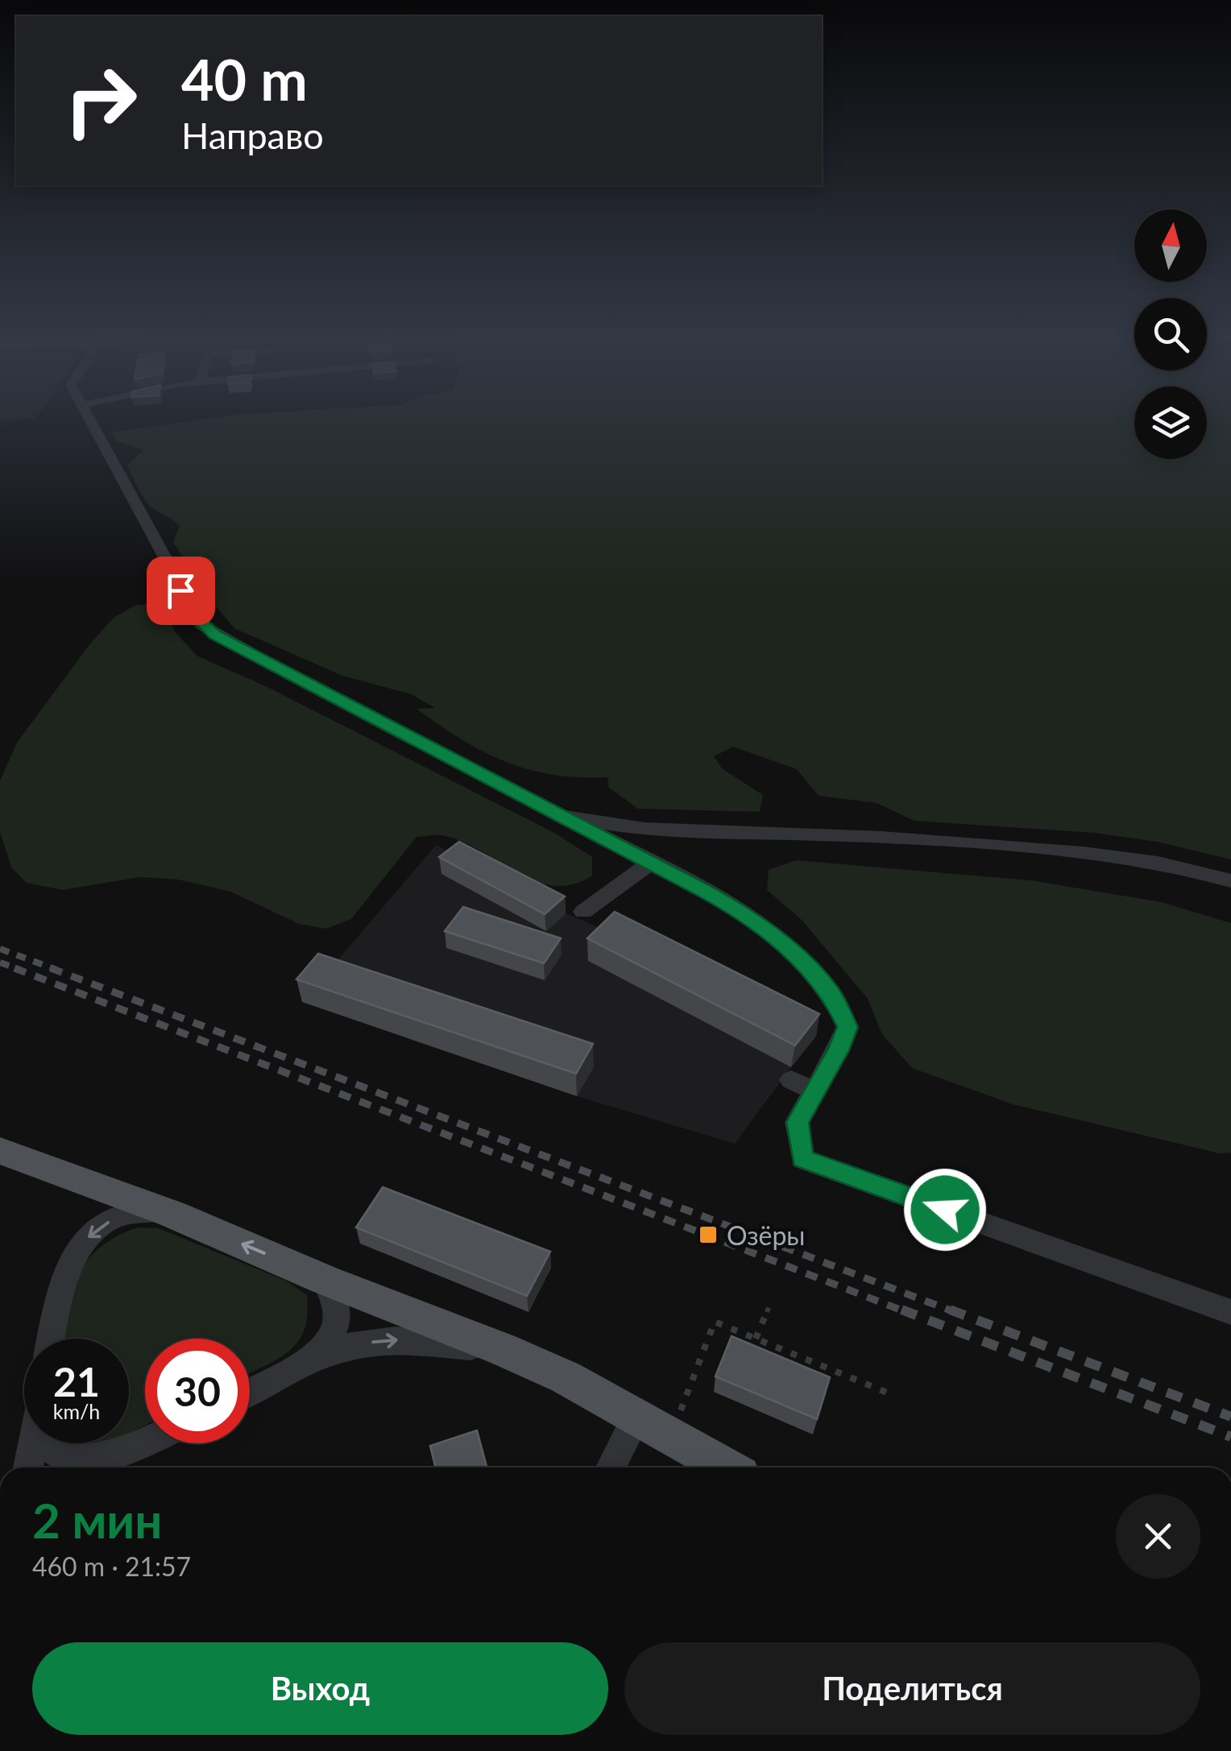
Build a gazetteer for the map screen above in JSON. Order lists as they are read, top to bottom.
{
  "places": {
    "transit": ["Озёры"]
  },
  "north": "top",
  "page": {
    "turn": ["40 m", "Направо"],
    "speed": "21 km/h",
    "limit": "30",
    "heading": ["2 мин", "460 m · 21:57"],
    "buttons": ["Выход", "Поделиться"]
  }
}
